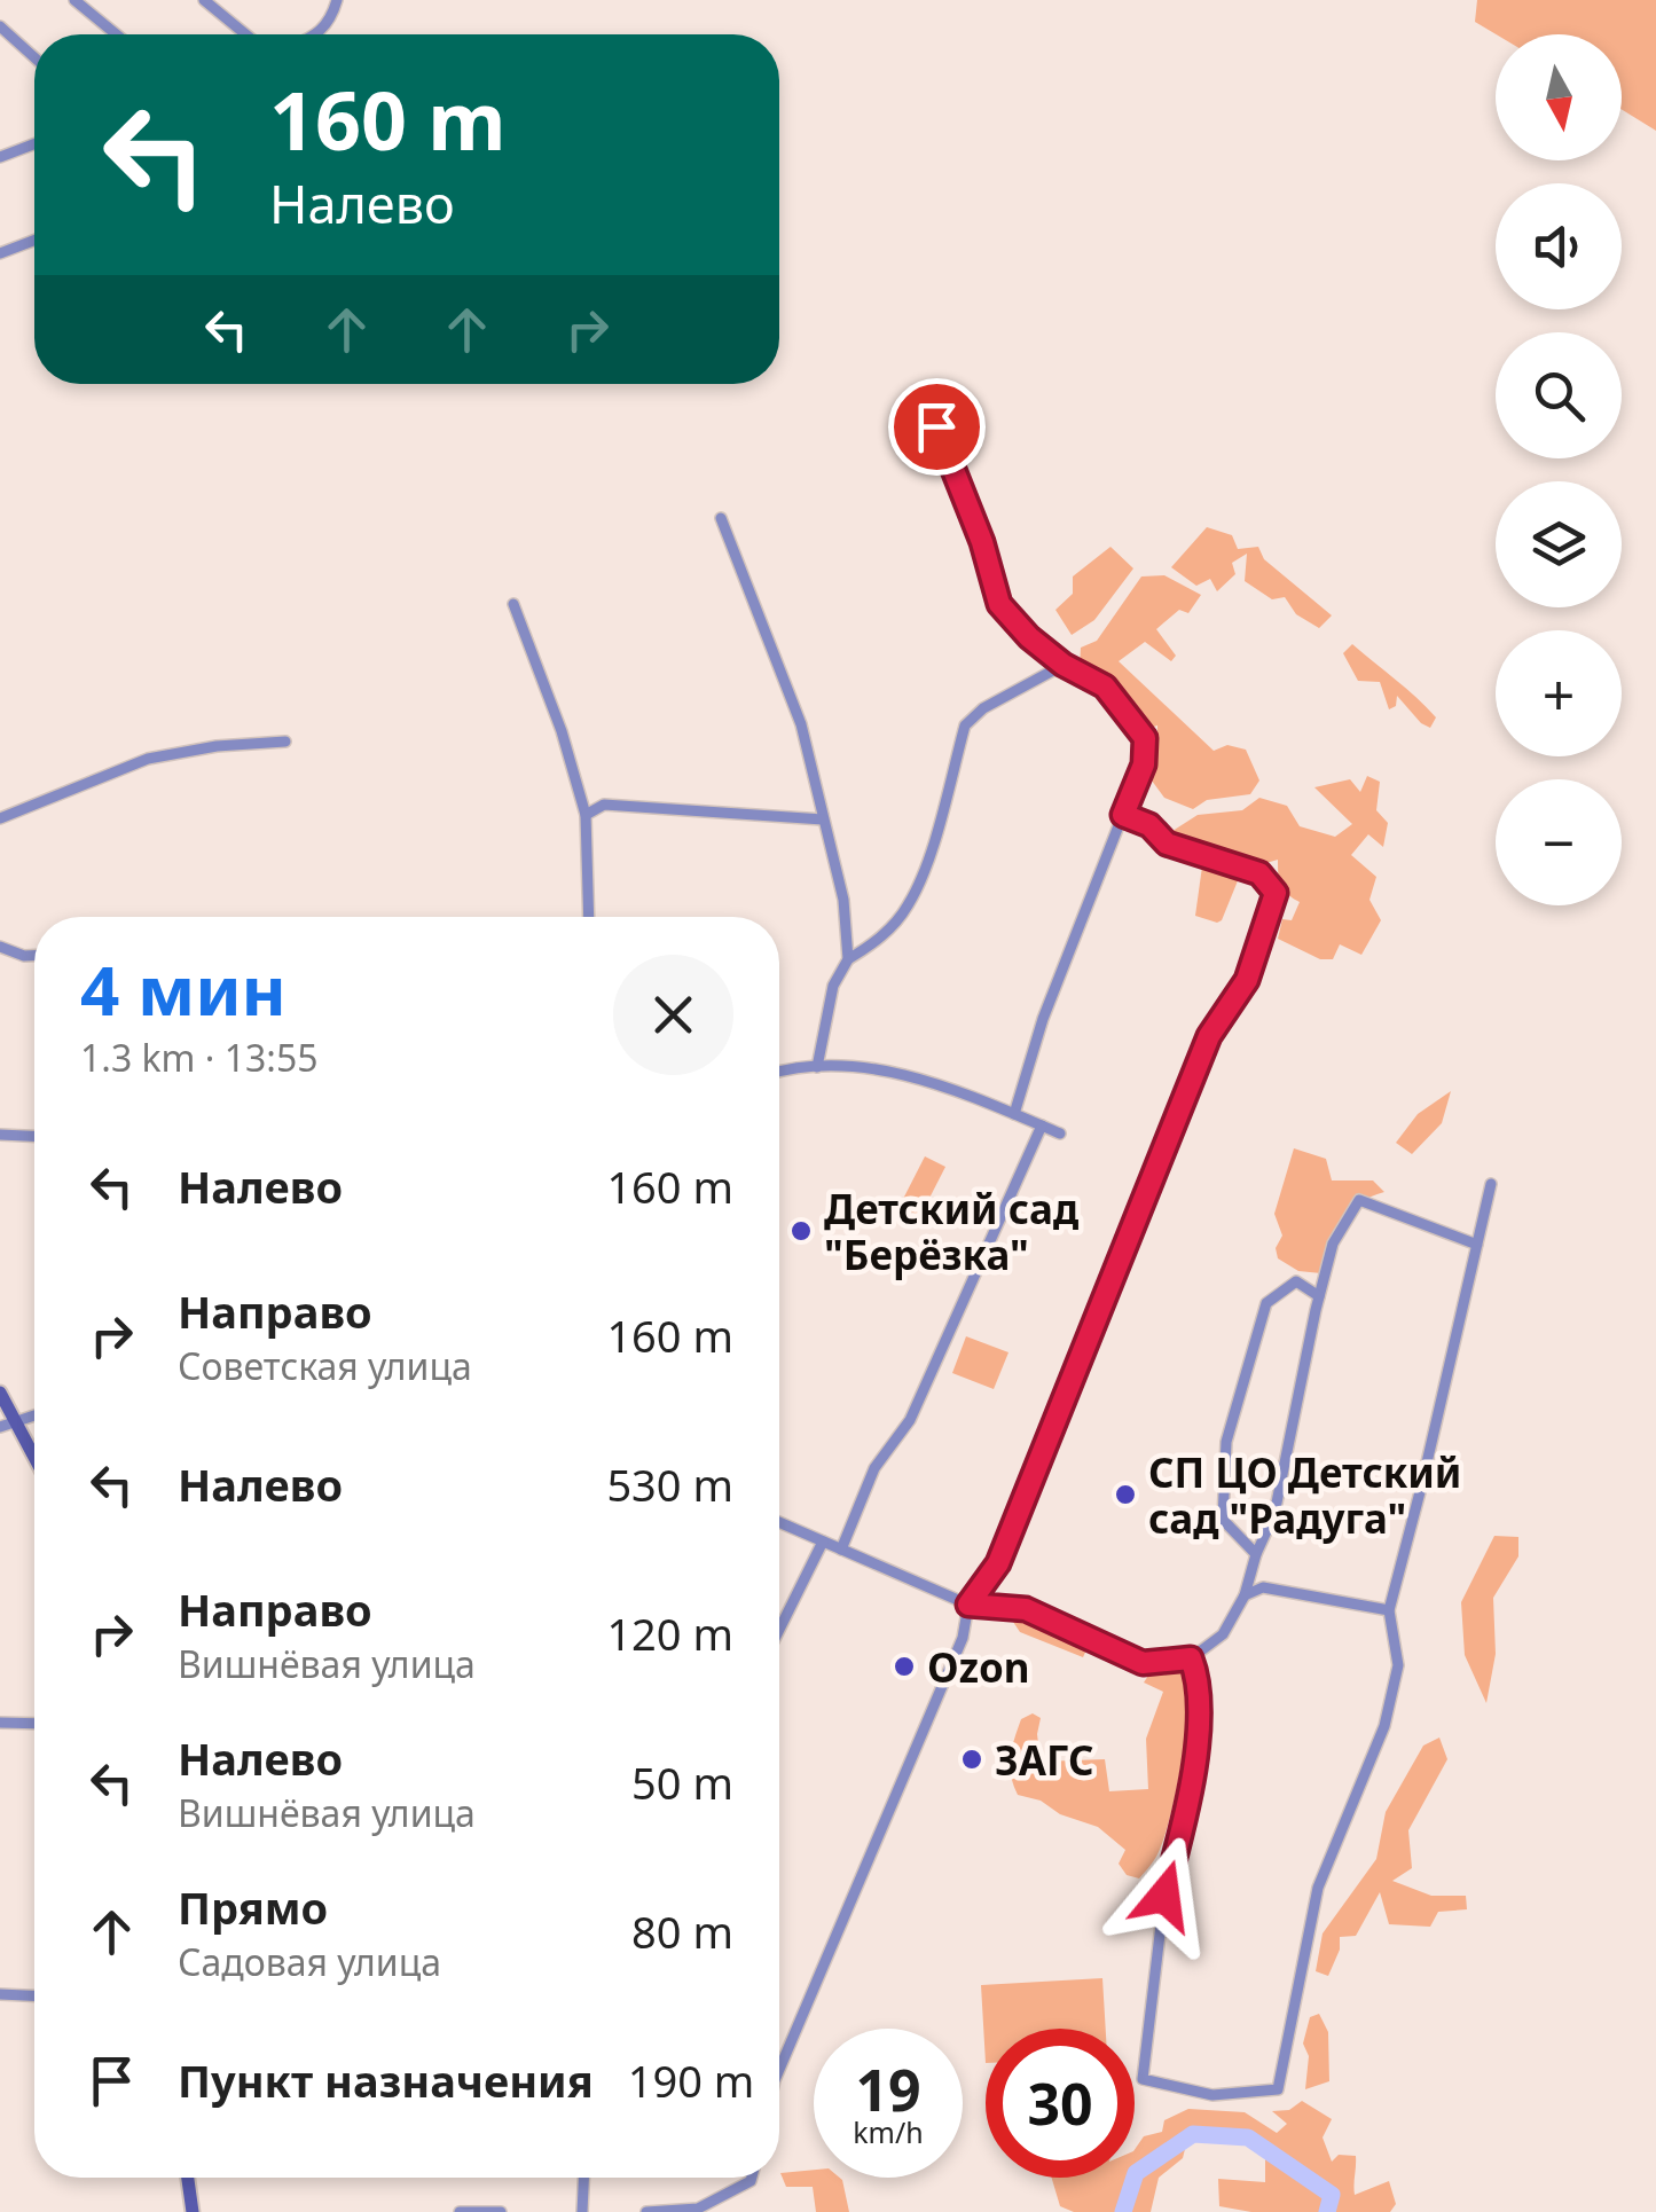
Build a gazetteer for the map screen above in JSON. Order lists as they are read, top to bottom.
{
  "places": [
    "Детский сад \"Берёзка\"",
    "СП ЦО Детский сад \"Радуга\"",
    "Ozon",
    "ЗАГС"
  ],
  "north": "bottom",
  "page": {
    "map_buttons": ["+", "−"],
    "turn": ["160 m", "Налево"],
    "heading": ["4 мин", "1.3 km · 13:55"],
    "list": [
      {
        "name": "Налево",
        "value": "160 m"
      },
      {
        "name": "Направо",
        "note": "Советская улица",
        "value": "160 m"
      },
      {
        "name": "Налево",
        "value": "530 m"
      },
      {
        "name": "Направо",
        "note": "Вишнёвая улица",
        "value": "120 m"
      },
      {
        "name": "Налево",
        "note": "Вишнёвая улица",
        "value": "50 m"
      },
      {
        "name": "Прямо",
        "note": "Садовая улица",
        "value": "80 m"
      },
      {
        "name": "Пункт назначения",
        "value": "190 m"
      }
    ],
    "speed": "19 km/h",
    "limit": "30"
  }
}
